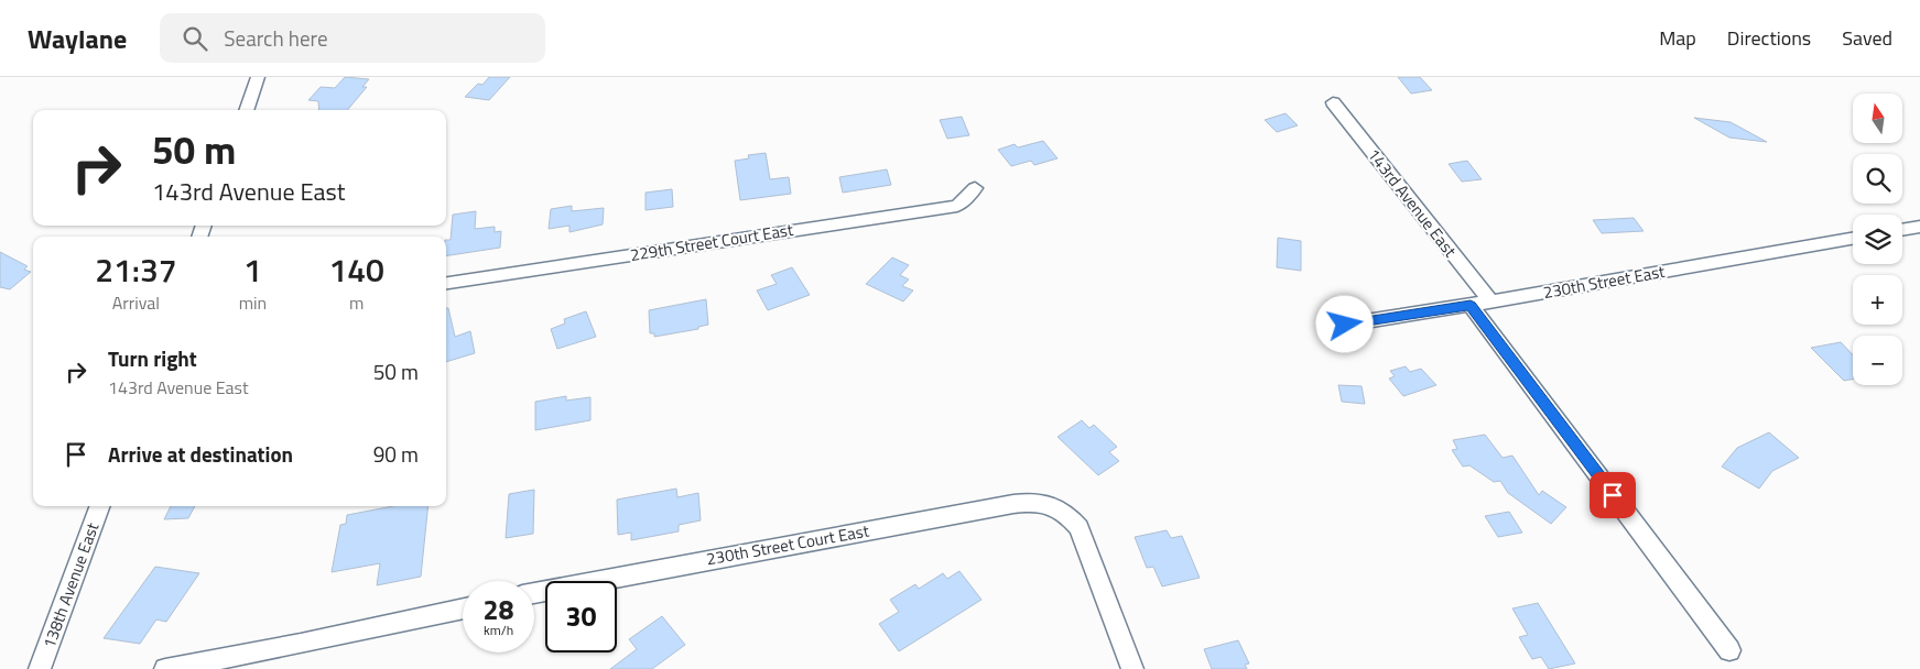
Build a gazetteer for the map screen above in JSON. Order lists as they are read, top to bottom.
{
  "streets": {
    "street": [
      "143rd Avenue East",
      "229th Street Court East",
      "230th Street East",
      "230th Street Court East",
      "138th Avenue East"
    ]
  },
  "crossings": [
    ["143rd Avenue East", "230th Street East"]
  ],
  "north": "top",
  "page": {
    "header": "Waylane",
    "search": "Search here",
    "nav": ["Map", "Directions", "Saved"],
    "map_buttons": ["+", "−"],
    "turn": ["50 m", "143rd Avenue East"],
    "eta": [
      "21:37",
      "Arrival",
      "1",
      "min",
      "140",
      "m"
    ],
    "list": [
      {
        "name": "Turn right",
        "note": "143rd Avenue East",
        "value": "50 m"
      },
      {
        "name": "Arrive at destination",
        "value": "90 m"
      }
    ],
    "speed": "28 km/h",
    "limit": "30"
  }
}
